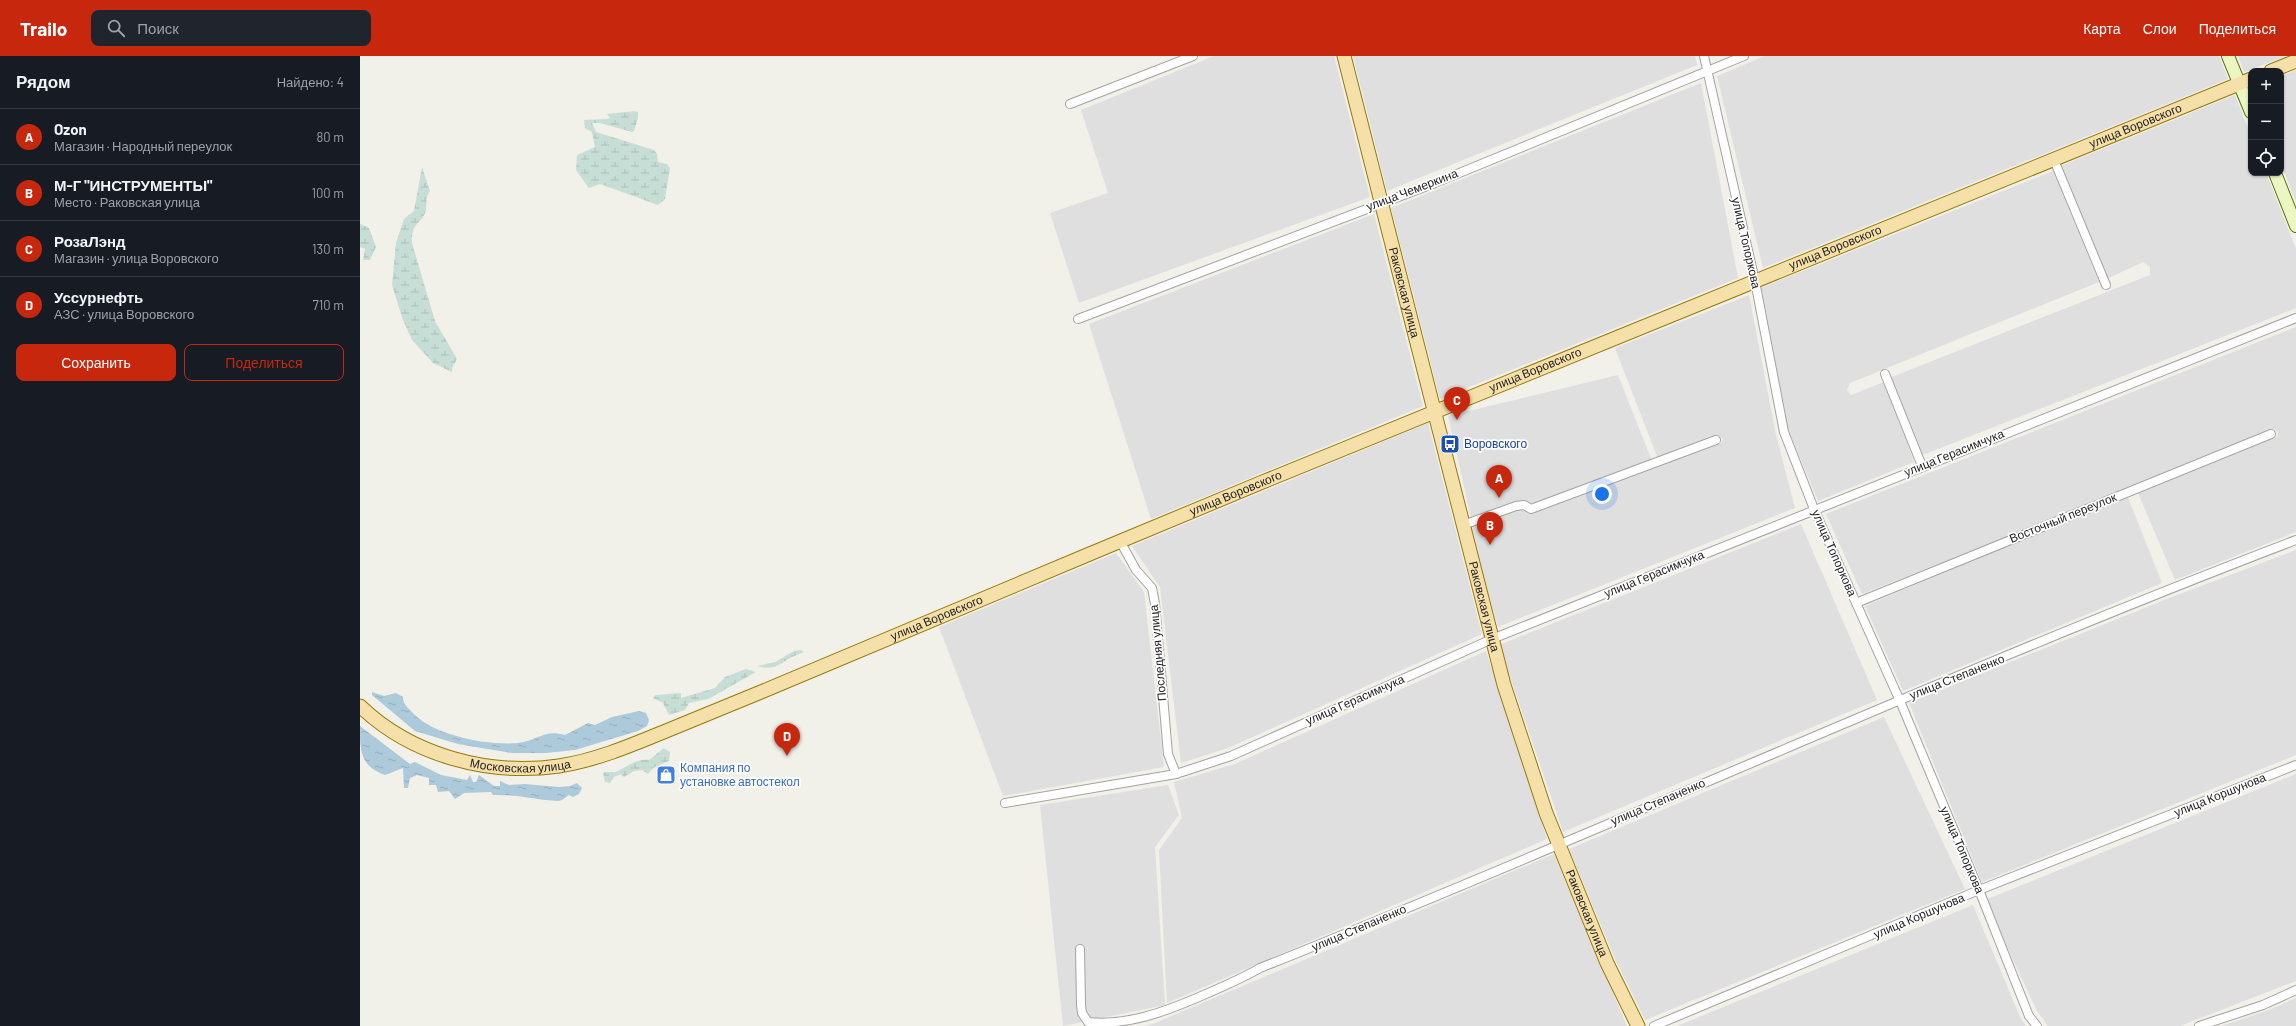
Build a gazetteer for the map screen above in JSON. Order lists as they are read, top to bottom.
{
  "streets": {
    "main road": ["улица Воровского", "Раковская улица", "Московская улица"],
    "street": [
      "улица Чемеркина",
      "улица Топоркова",
      "улица Герасимчука",
      "Восточный переулок",
      "Последняя улица",
      "улица Степаненко",
      "улица Коршунова"
    ]
  },
  "crossings": [
    ["улица Воровского", "улица Топоркова"],
    ["улица Воровского", "Раковская улица"],
    ["улица Воровского", "Последняя улица"],
    ["улица Воровского", "Московская улица"],
    ["улица Чемеркина", "улица Топоркова"],
    ["улица Чемеркина", "Раковская улица"],
    ["улица Топоркова", "улица Герасимчука"],
    ["улица Топоркова", "Восточный переулок"],
    ["улица Топоркова", "улица Степаненко"],
    ["улица Топоркова", "улица Коршунова"],
    ["Раковская улица", "улица Герасимчука"],
    ["Раковская улица", "улица Степаненко"],
    ["улица Герасимчука", "Последняя улица"]
  ],
  "places": {
    "bus stop": ["Воровского"],
    "shop": ["Компания по установке автостекол"]
  },
  "page": {
    "header": "Trailo",
    "search": "Поиск",
    "nav": ["Карта", "Слои", "Поделиться"],
    "heading": ["Рядом", "Найдено: 4"],
    "map_buttons": ["+", "−"],
    "list": [
      {
        "mark": "A",
        "name": "Ozon",
        "note": "Магазин · Народный переулок",
        "value": "80 m"
      },
      {
        "mark": "B",
        "name": "М-Г \"ИНСТРУМЕНТЫ\"",
        "note": "Место · Раковская улица",
        "value": "100 m"
      },
      {
        "mark": "C",
        "name": "РозаЛэнд",
        "note": "Магазин · улица Воровского",
        "value": "130 m"
      },
      {
        "mark": "D",
        "name": "Уссурнефть",
        "note": "АЗС · улица Воровского",
        "value": "710 m"
      }
    ],
    "buttons": ["Сохранить", "Поделиться"],
    "pins": [
      "C",
      "A",
      "B",
      "D"
    ]
  }
}
